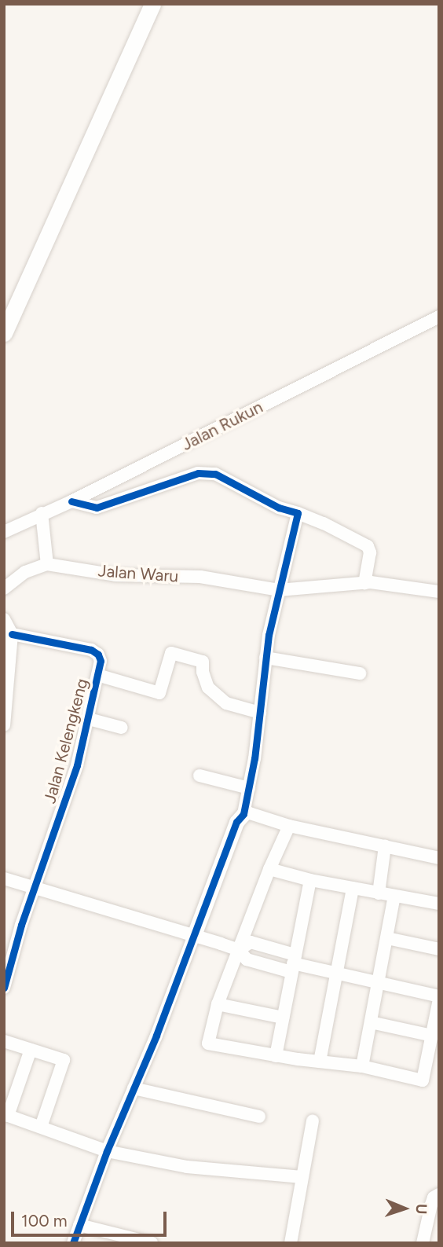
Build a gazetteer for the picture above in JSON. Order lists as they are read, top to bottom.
{
  "streets": {
    "street": ["Jalan Rukun", "Jalan Waru", "Jalan Kelengkeng"]
  },
  "scale_bar": "100 m",
  "north": "right"
}
